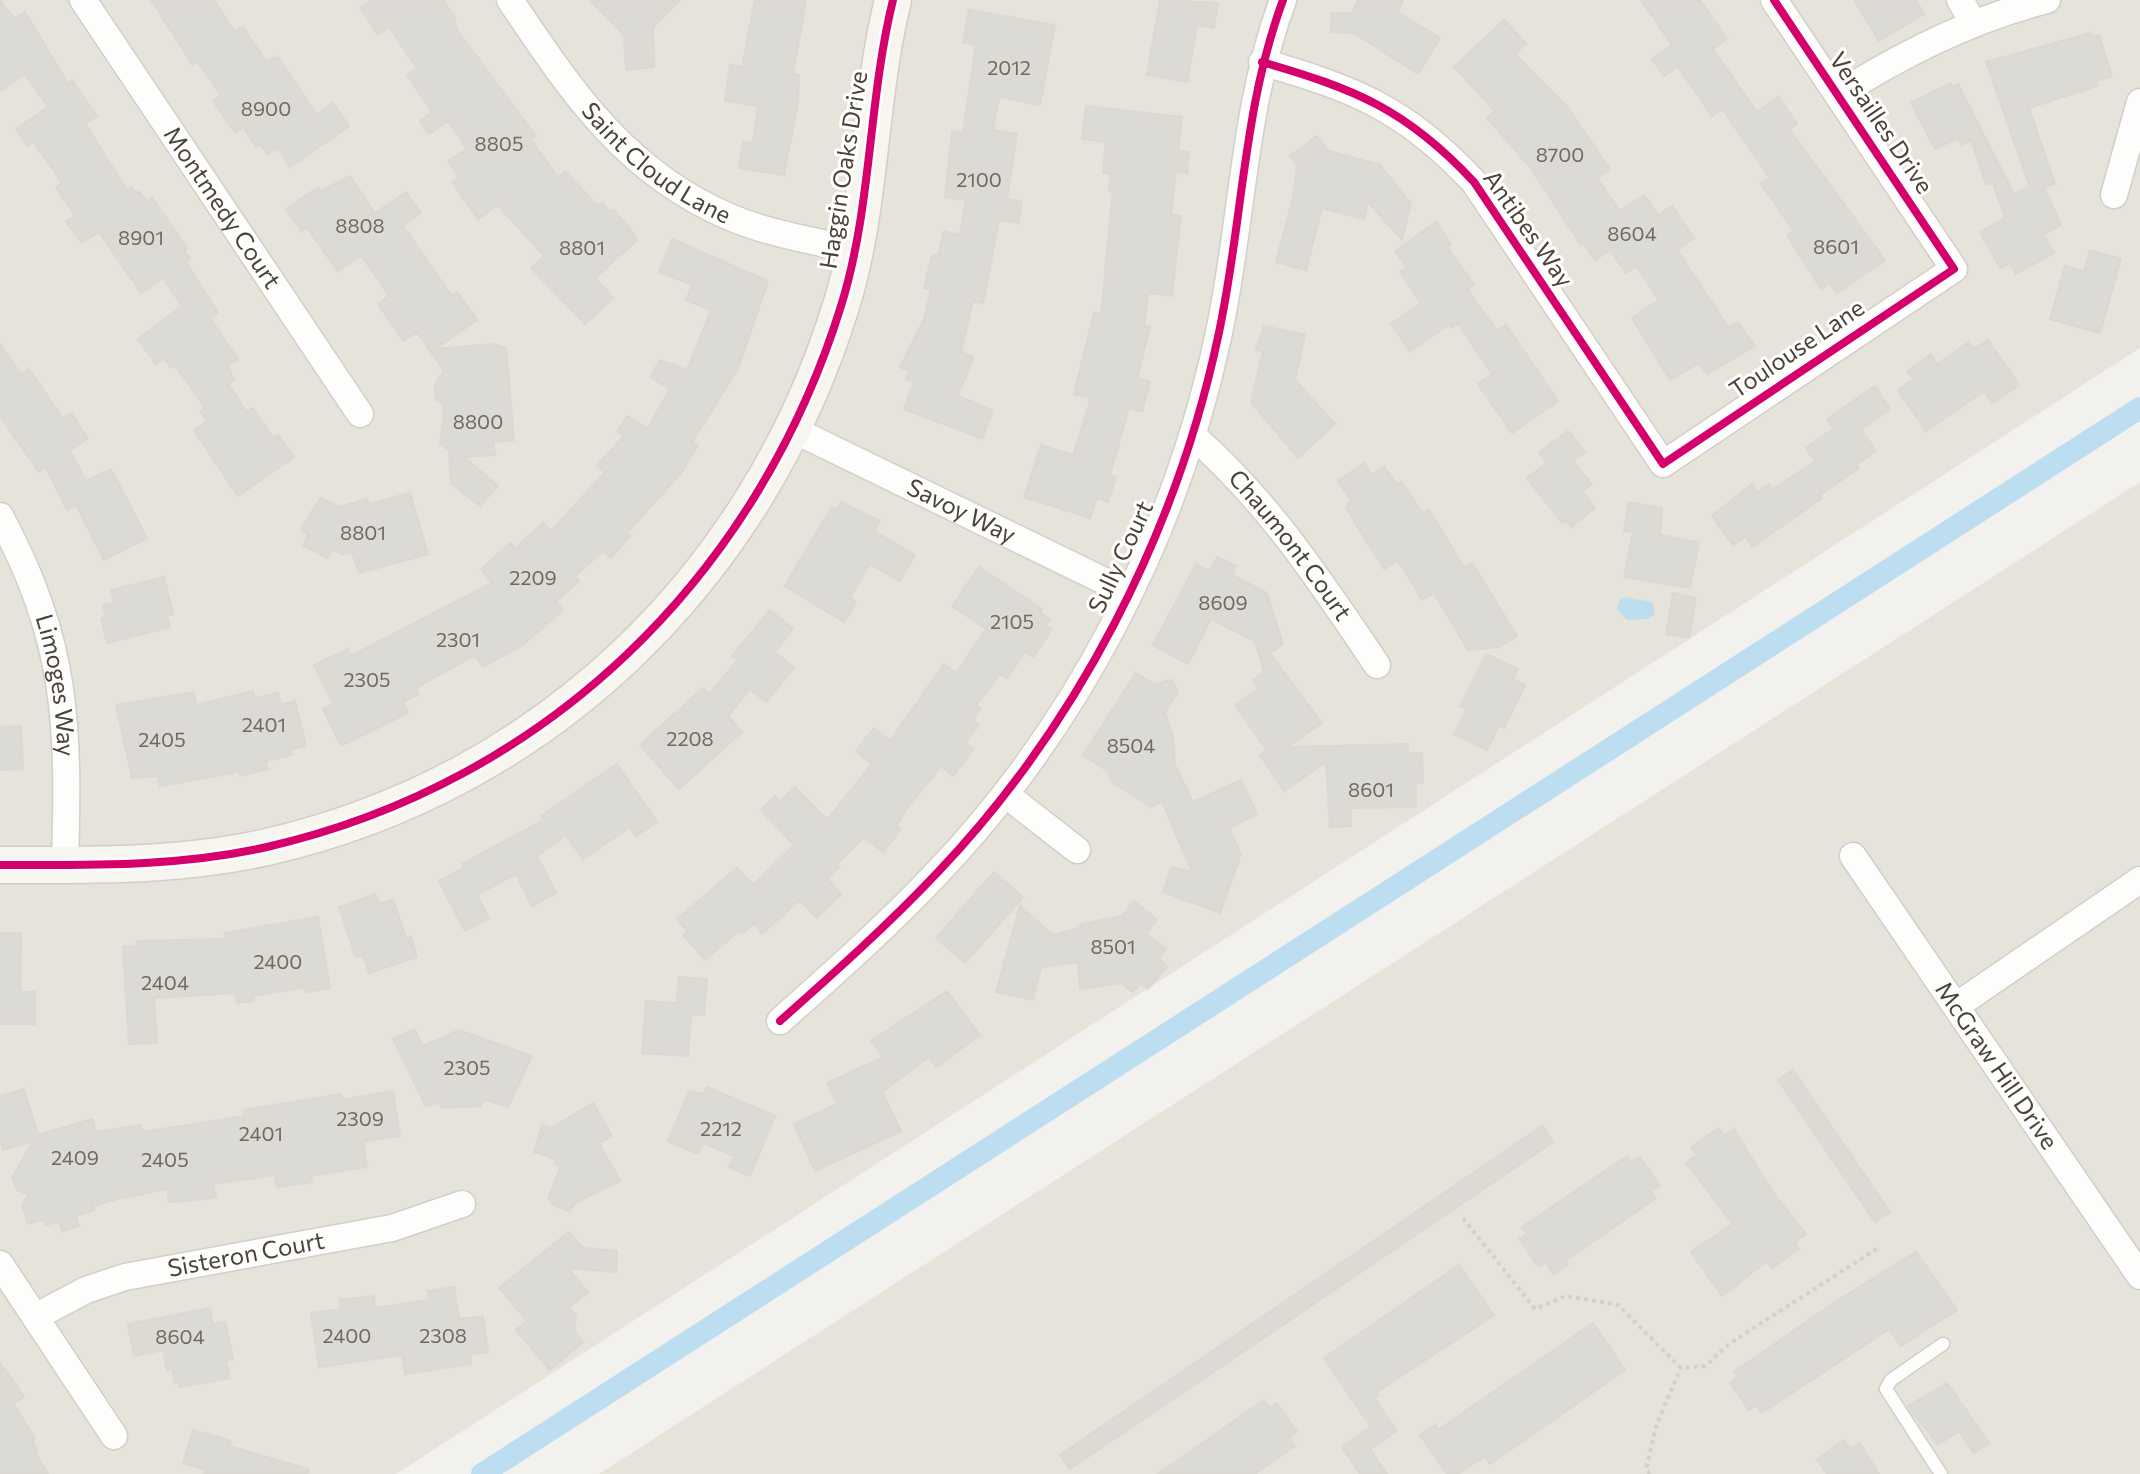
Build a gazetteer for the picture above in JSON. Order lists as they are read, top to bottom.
{
  "streets": {
    "street": [
      "Versailles Drive",
      "Saint Cloud Lane",
      "Haggin Oaks Drive",
      "Montmedy Court",
      "Antibes Way",
      "Toulouse Lane",
      "Savoy Way",
      "Chaumont Court",
      "Sully Court",
      "Limoges Way",
      "McGraw Hill Drive",
      "Sisteron Court"
    ]
  },
  "crossings": [
    ["Versailles Drive", "Toulouse Lane"],
    ["Saint Cloud Lane", "Haggin Oaks Drive"],
    ["Haggin Oaks Drive", "Savoy Way"],
    ["Haggin Oaks Drive", "Limoges Way"],
    ["Antibes Way", "Toulouse Lane"],
    ["Antibes Way", "Sully Court"],
    ["Savoy Way", "Sully Court"],
    ["Chaumont Court", "Sully Court"]
  ],
  "house_numbers": [
    "2012",
    "8900",
    "8805",
    "8700",
    "2100",
    "8808",
    "8604",
    "8901",
    "8601",
    "8801",
    "8800",
    "8801",
    "2209",
    "8609",
    "2105",
    "2301",
    "2305",
    "2401",
    "2208",
    "2405",
    "8504",
    "8601",
    "8501",
    "2400",
    "2404",
    "2305",
    "2309",
    "2212",
    "2401",
    "2409",
    "2405",
    "2400",
    "2308",
    "8604"
  ]
}
